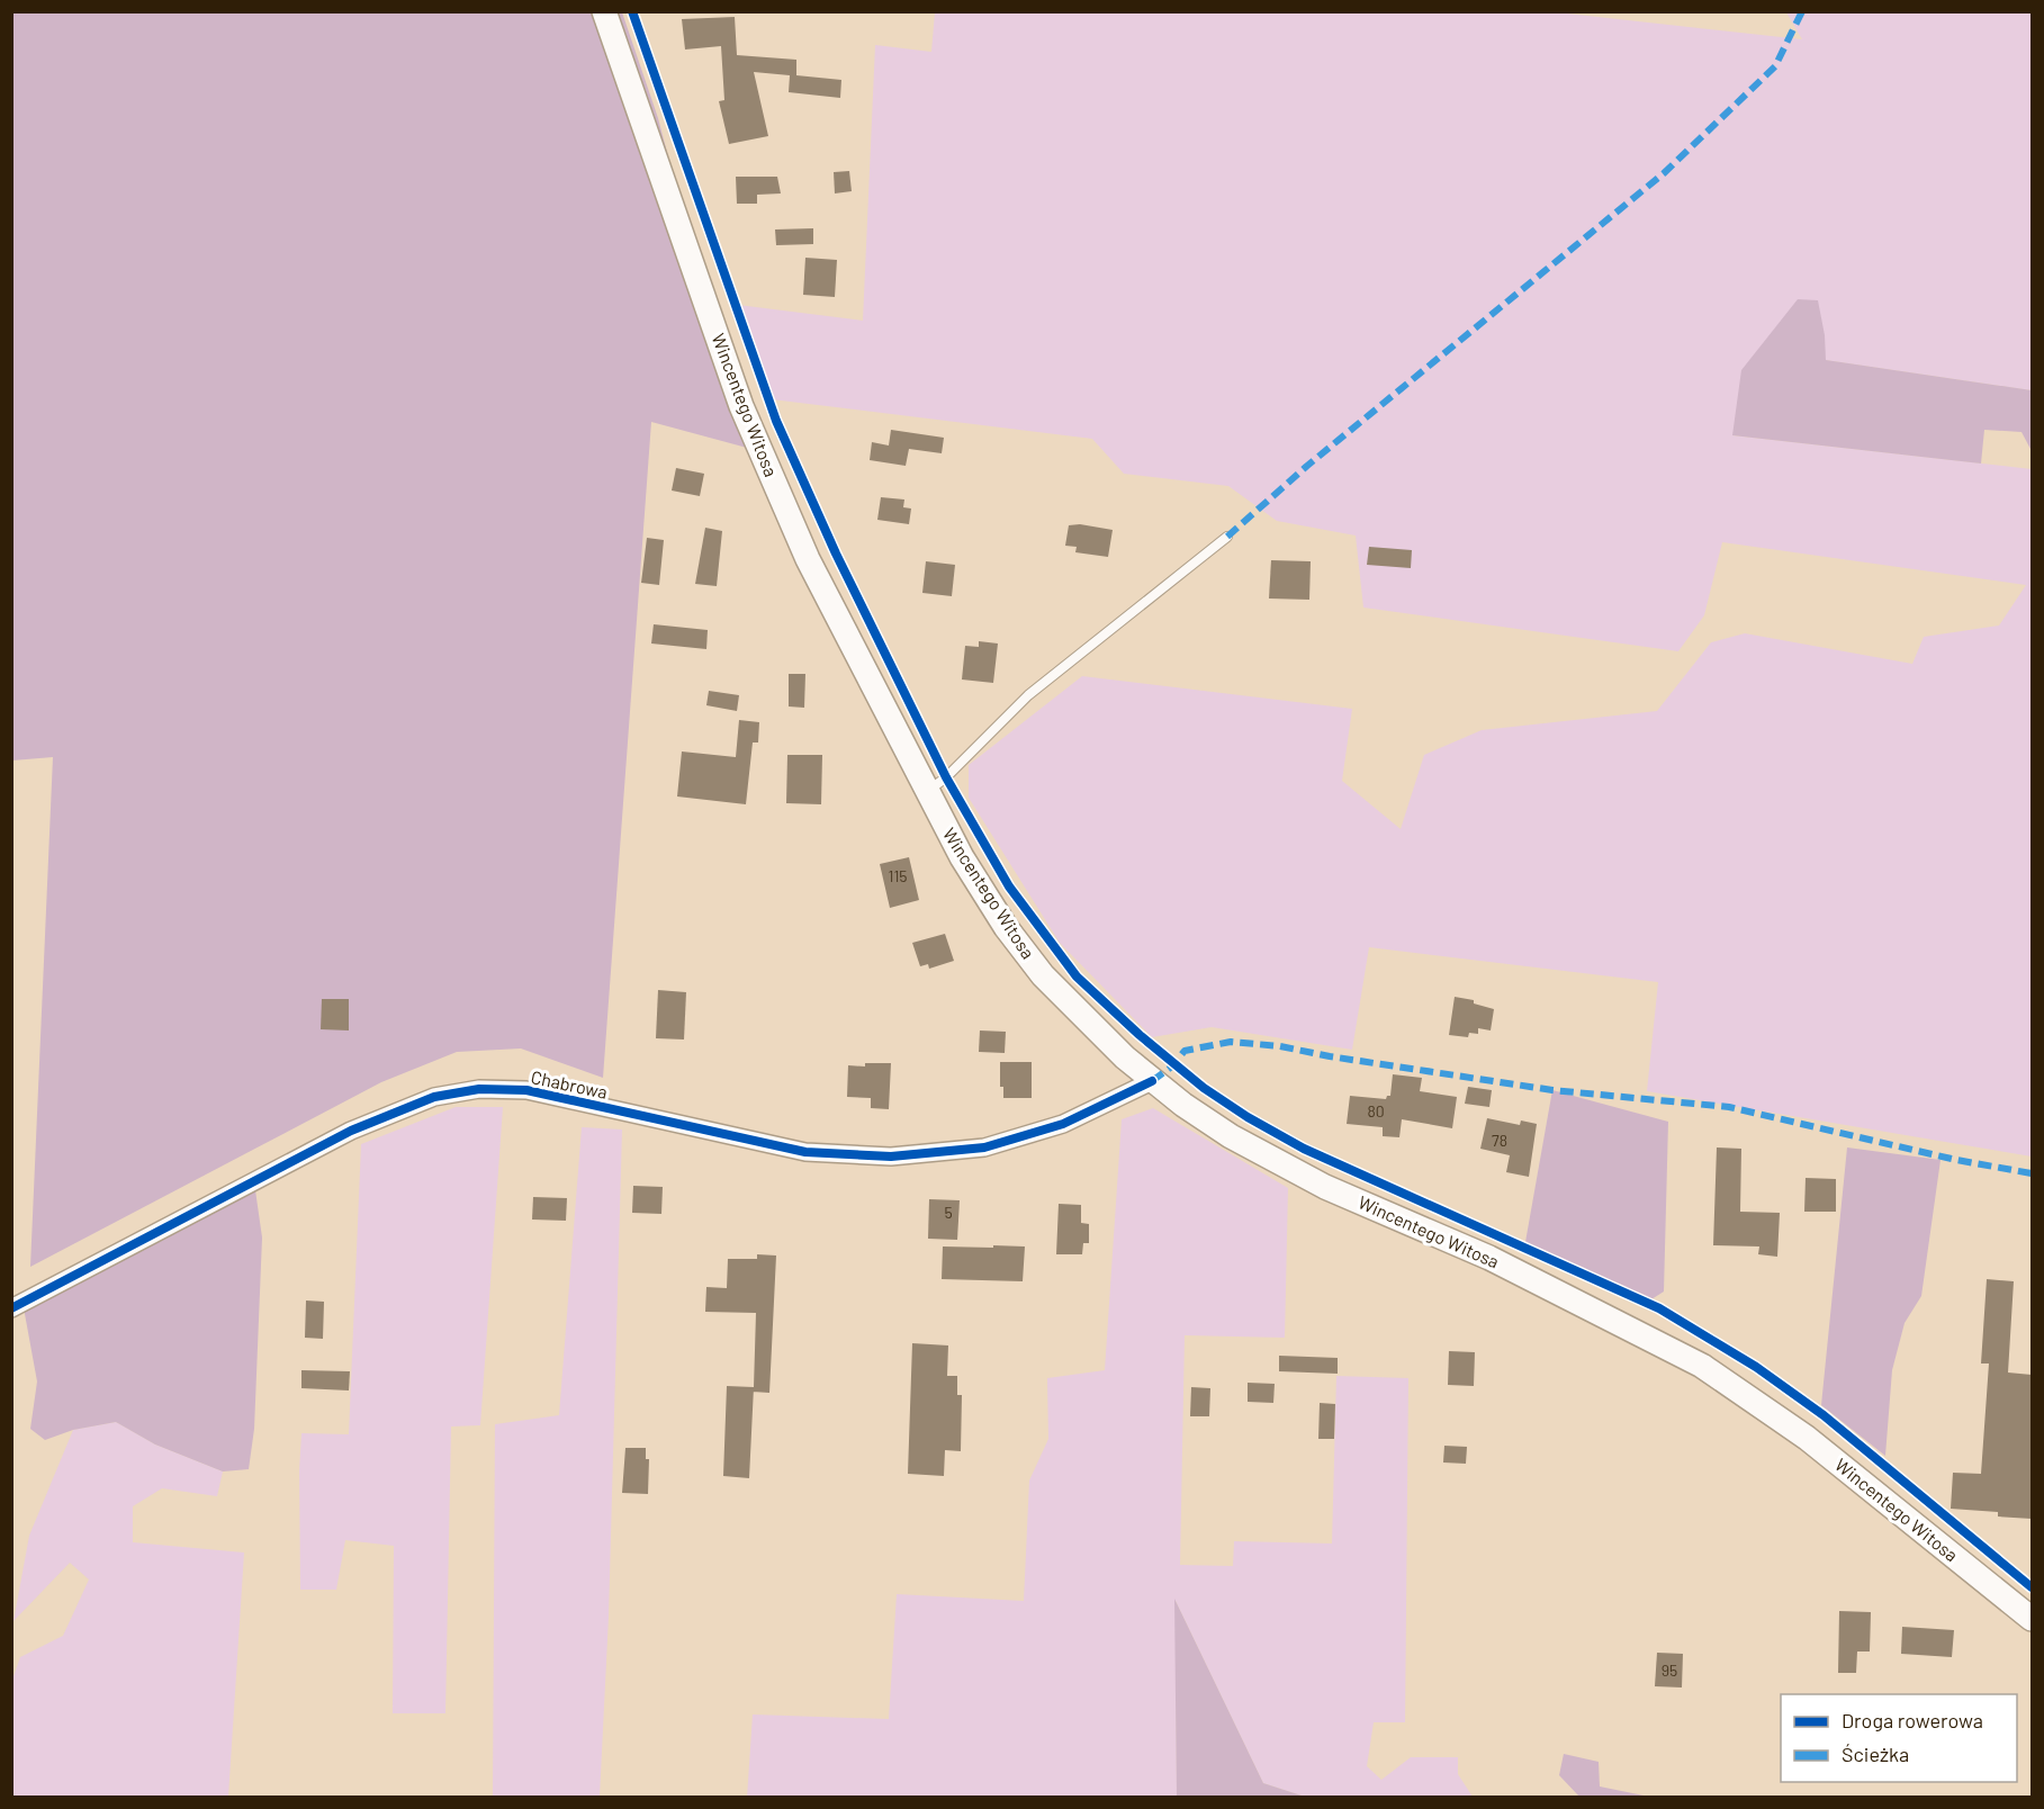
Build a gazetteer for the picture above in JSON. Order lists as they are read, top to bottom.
{
  "streets": {
    "main road": ["Wincentego Witosa"],
    "street": ["Chabrowa"]
  },
  "crossings": [
    ["Wincentego Witosa", "Chabrowa"]
  ],
  "house_numbers": [
    "115",
    "80",
    "78",
    "5",
    "95"
  ],
  "legend": ["Droga rowerowa", "Ścieżka"]
}
